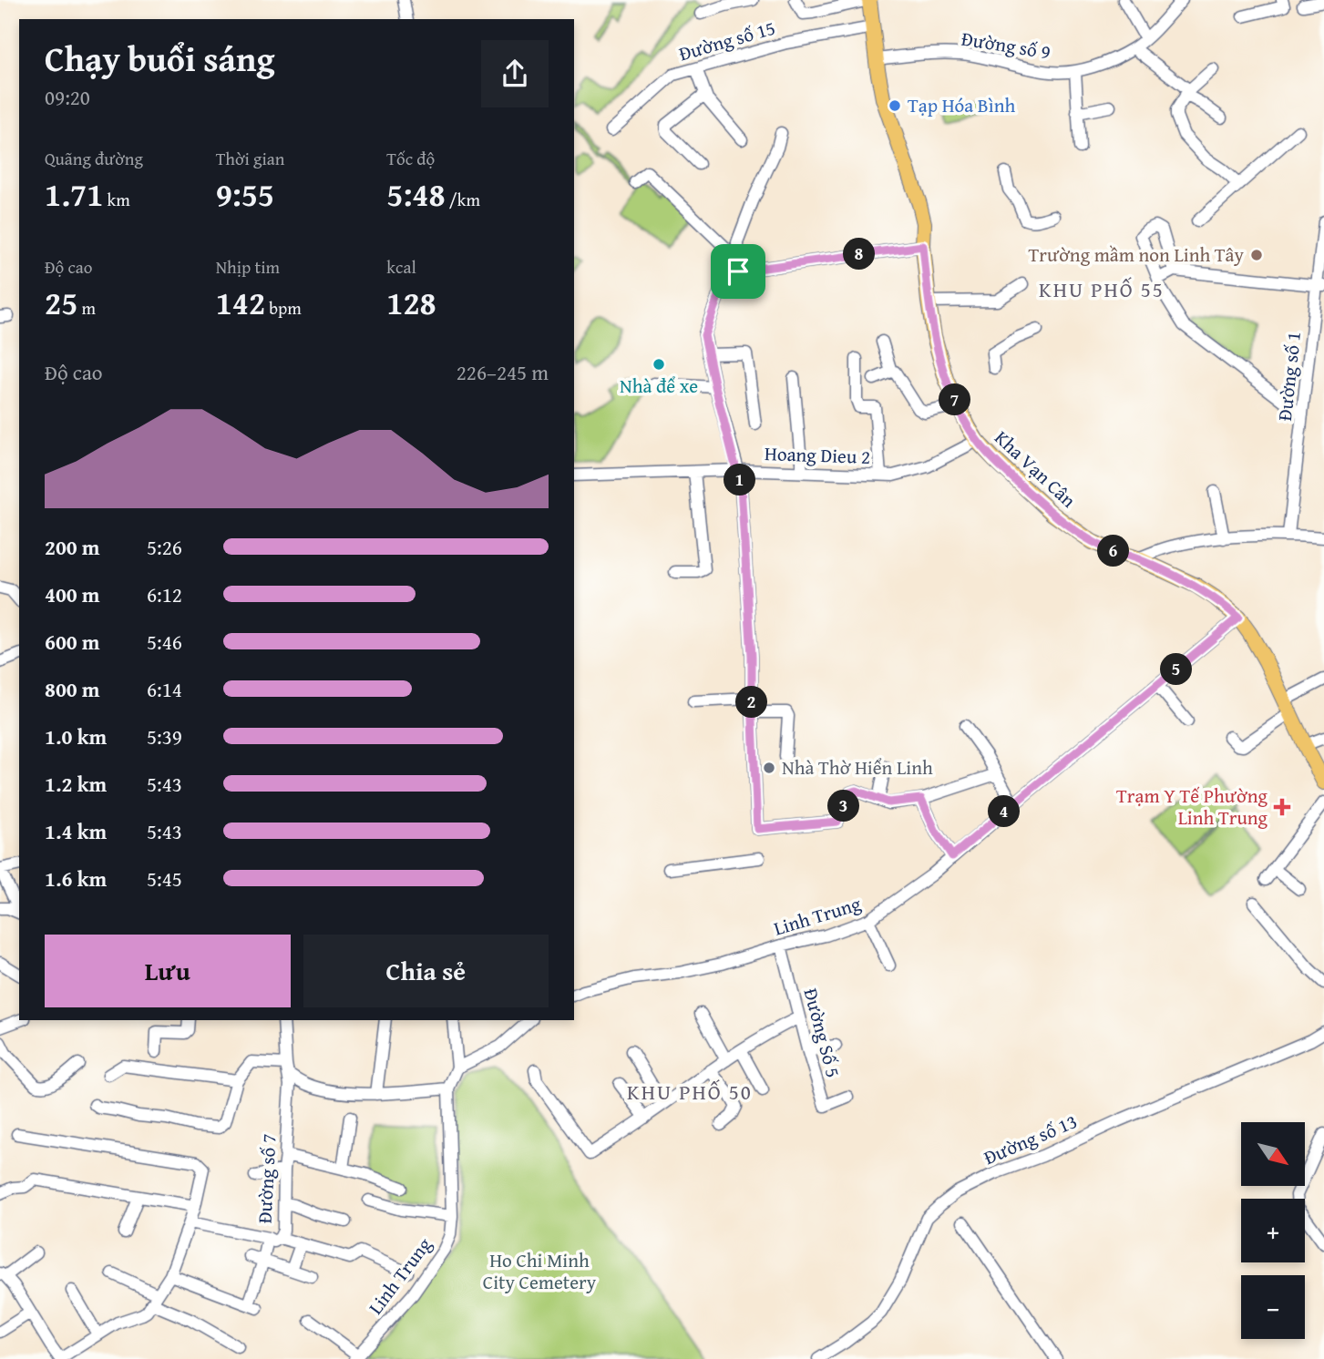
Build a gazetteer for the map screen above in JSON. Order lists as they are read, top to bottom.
{
  "streets": {
    "main road": ["Kha Vạn Cân"],
    "street": [
      "Đường số 15",
      "Đường số 9",
      "Đường số 1",
      "Hoang Dieu 2",
      "Linh Trung",
      "Đường Số 5",
      "Đường số 13",
      "Đường số 7"
    ]
  },
  "crossings": [
    ["Đường số 15", "Kha Vạn Cân"],
    ["Đường số 9", "Kha Vạn Cân"],
    ["Hoang Dieu 2", "Kha Vạn Cân"],
    ["Kha Vạn Cân", "Linh Trung"],
    ["Linh Trung", "Đường Số 5"]
  ],
  "districts": ["KHU PHỐ 55", "KHU PHỐ 50"],
  "parks": ["Ho Chi Minh City Cemetery"],
  "places": {
    "other": [
      "Tạp Hóa Bình",
      "Trường mầm non Linh Tây",
      "Nhà để xe",
      "Nhà Thờ Hiển Linh"
    ],
    "health": ["Trạm Y Tế Phường Linh Trung"]
  },
  "north": "bottom right",
  "page": {
    "heading": ["Chạy buổi sáng", "09:20"],
    "stats": [
      ["Quãng đường", "1.71 km"],
      ["Thời gian", "9:55"],
      ["Tốc độ", "5:48 /km"],
      ["Độ cao", "25 m"],
      ["Nhịp tim", "142 bpm"],
      ["kcal", "128"]
    ],
    "pins": [
      "8",
      "7",
      "1",
      "6",
      "5",
      "2",
      "3",
      "4"
    ],
    "chart": ["Độ cao", "226–245 m"],
    "list": [
      {
        "name": "200 m",
        "note": "5:26"
      },
      {
        "name": "400 m",
        "note": "6:12"
      },
      {
        "name": "600 m",
        "note": "5:46"
      },
      {
        "name": "800 m",
        "note": "6:14"
      },
      {
        "name": "1.0 km",
        "note": "5:39"
      },
      {
        "name": "1.2 km",
        "note": "5:43"
      },
      {
        "name": "1.4 km",
        "note": "5:43"
      },
      {
        "name": "1.6 km",
        "note": "5:45"
      }
    ],
    "buttons": ["Lưu", "Chia sẻ"],
    "map_buttons": ["+", "−"]
  }
}
